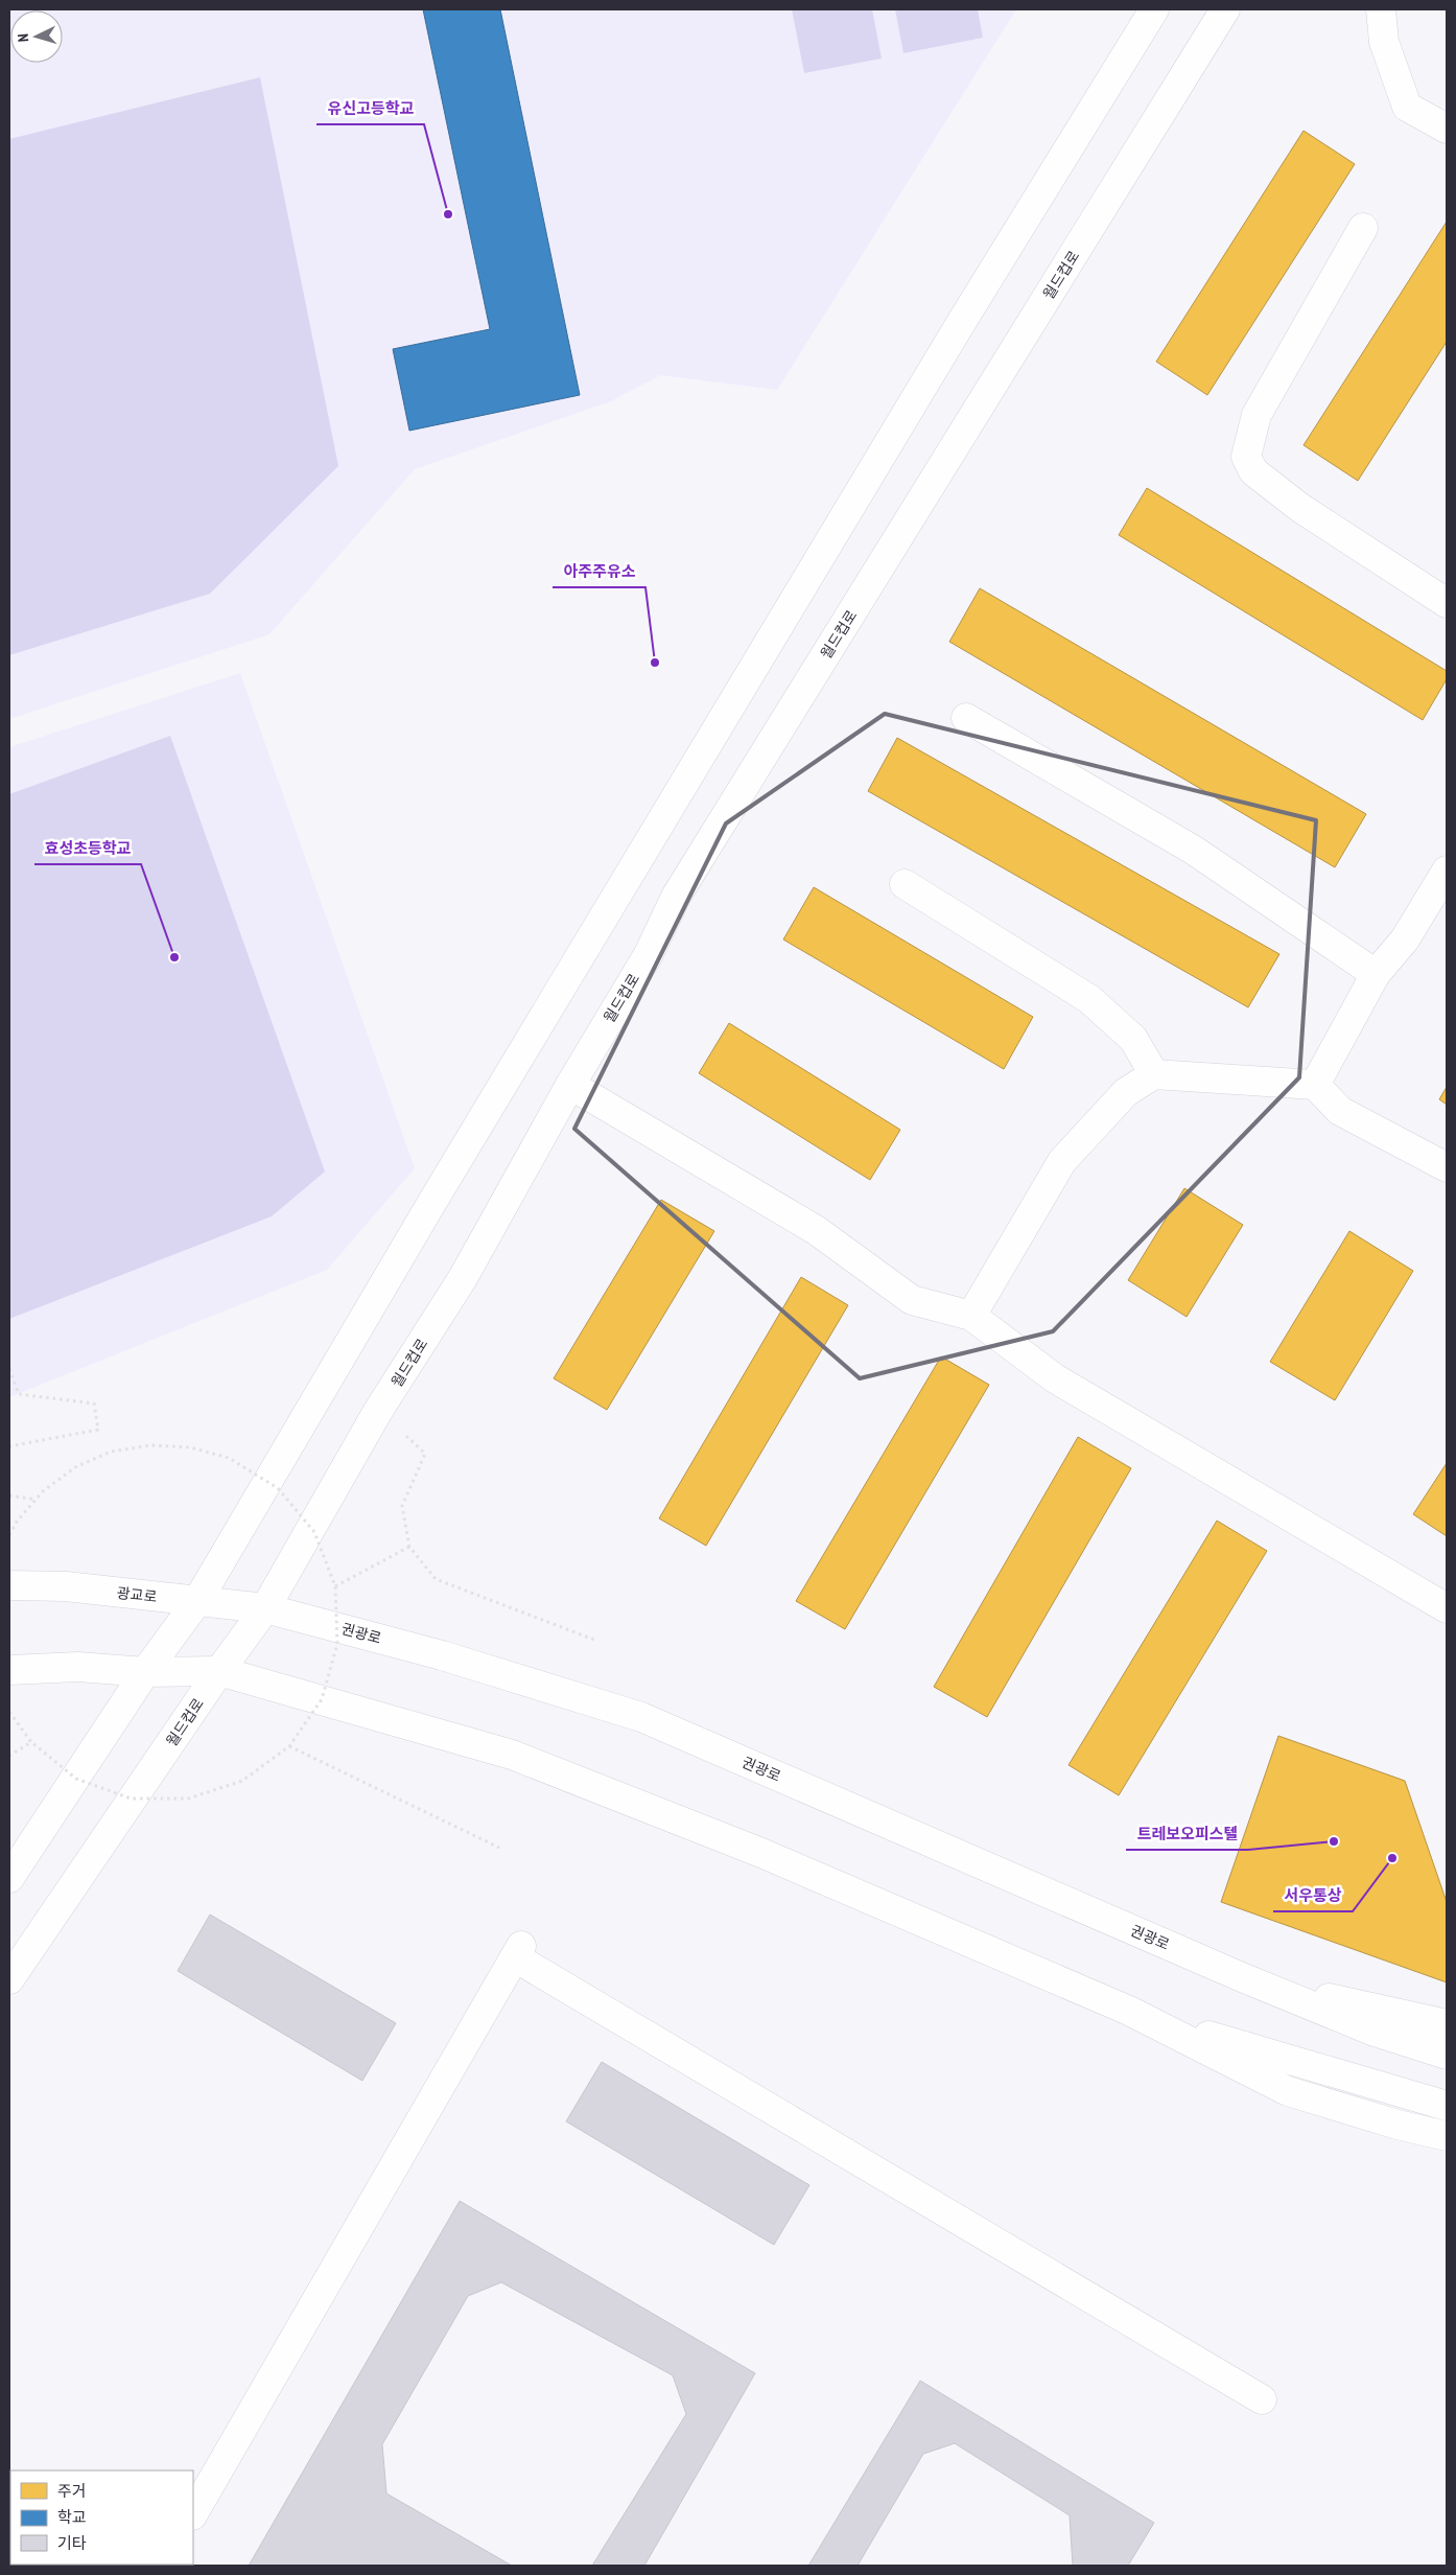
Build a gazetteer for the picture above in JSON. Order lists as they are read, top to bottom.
{
  "streets": {
    "street": ["월드컵로", "광교로", "권광로"]
  },
  "crossings": [
    ["월드컵로", "광교로"],
    ["월드컵로", "권광로"],
    ["광교로", "권광로"]
  ],
  "places": [
    "유신고등학교",
    "아주주유소",
    "효성초등학교",
    "트레보오피스텔",
    "서우통상"
  ],
  "legend": ["주거", "학교", "기타"],
  "north": "left"
}
